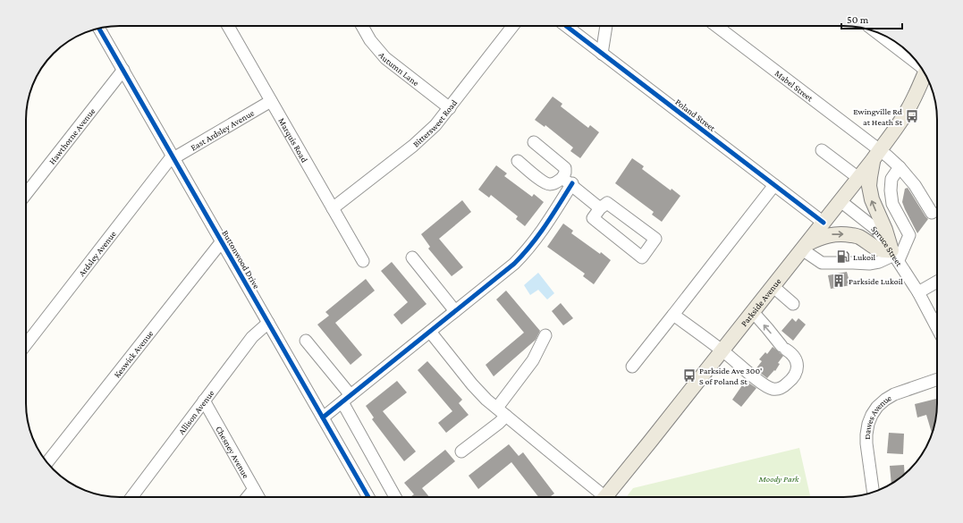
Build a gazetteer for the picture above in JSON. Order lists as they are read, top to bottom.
{
  "streets": {
    "main road": ["Parkside Avenue"],
    "street": [
      "Autumn Lane",
      "Mabel Street",
      "Poland Street",
      "Bittersweet Road",
      "East Ardsley Avenue",
      "Hawthorne Avenue",
      "Marquis Road",
      "Spruce Street",
      "Ardsley Avenue",
      "Buttonwood Drive",
      "Keswick Avenue",
      "Allison Avenue",
      "Dawes Avenue",
      "Chesney Avenue"
    ]
  },
  "crossings": [
    ["Autumn Lane", "Bittersweet Road"],
    ["Mabel Street", "Parkside Avenue"],
    ["Poland Street", "Parkside Avenue"],
    ["Bittersweet Road", "Marquis Road"],
    ["East Ardsley Avenue", "Marquis Road"],
    ["East Ardsley Avenue", "Ardsley Avenue"],
    ["East Ardsley Avenue", "Buttonwood Drive"],
    ["Hawthorne Avenue", "Buttonwood Drive"],
    ["Spruce Street", "Parkside Avenue"],
    ["Ardsley Avenue", "Buttonwood Drive"],
    ["Buttonwood Drive", "Keswick Avenue"],
    ["Buttonwood Drive", "Allison Avenue"],
    ["Allison Avenue", "Chesney Avenue"]
  ],
  "parks": ["Moody Park"],
  "places": {
    "bus stop": ["Ewingville Rd at Heath St", "Parkside Ave 300' S of Poland St"],
    "fuel station": ["Lukoil"],
    "building": ["Parkside Lukoil"]
  },
  "scale_bar": "50 m"
}
